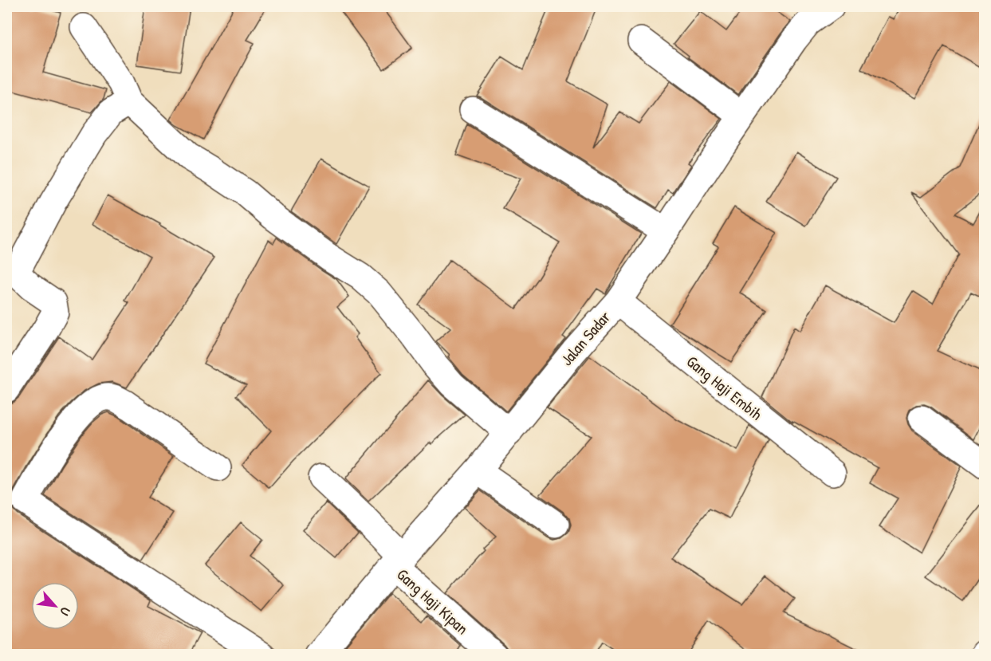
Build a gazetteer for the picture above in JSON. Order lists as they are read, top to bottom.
{
  "streets": {
    "street": ["Jalan Sadar", "Gang Haji Embih", "Gang Haji Kipan"]
  },
  "crossings": [
    ["Jalan Sadar", "Gang Haji Embih"],
    ["Jalan Sadar", "Gang Haji Kipan"]
  ],
  "north": "bottom right"
}
